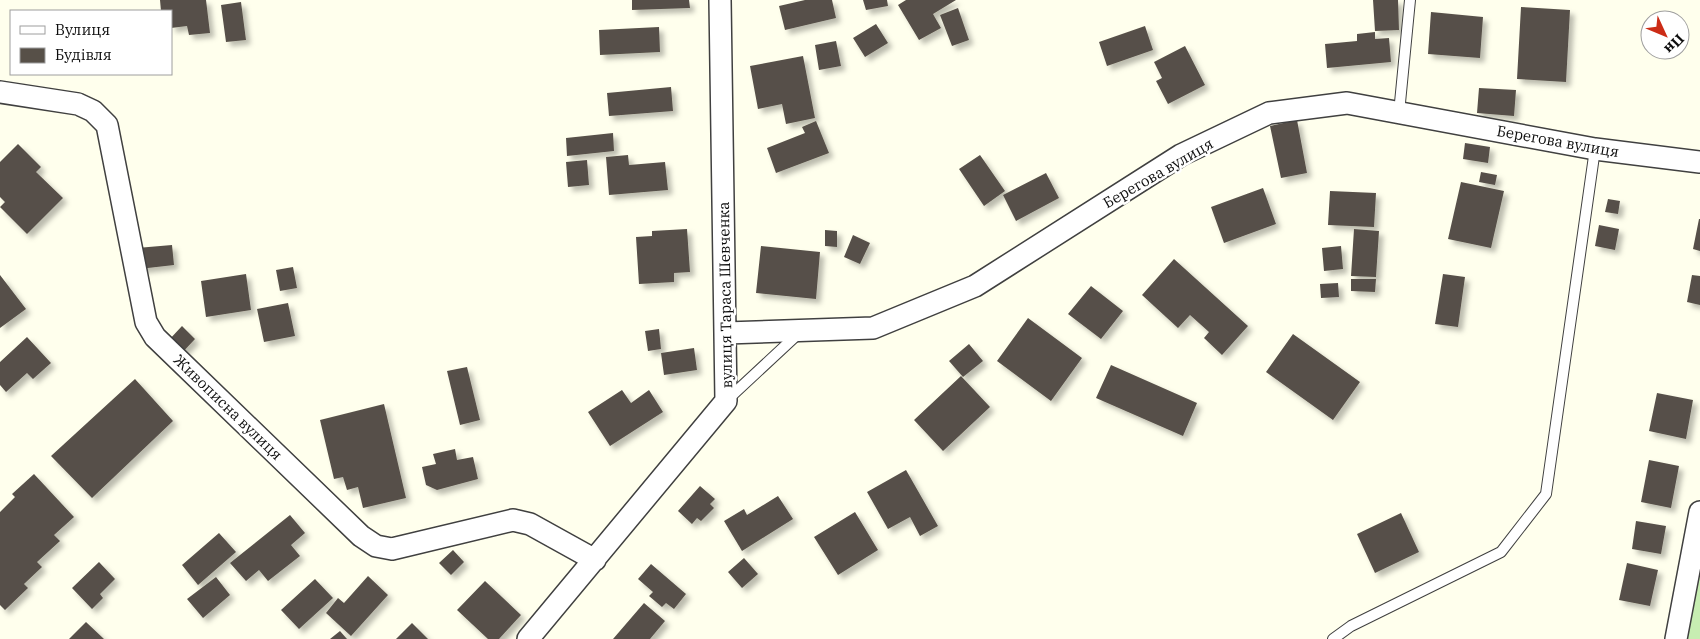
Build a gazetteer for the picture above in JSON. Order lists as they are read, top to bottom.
{
  "streets": {
    "street": ["Берегова вулиця", "вулиця Тараса Шевченка", "Живописна вулиця"]
  },
  "crossings": [
    ["Берегова вулиця", "вулиця Тараса Шевченка"],
    ["вулиця Тараса Шевченка", "Живописна вулиця"]
  ],
  "legend": ["Вулиця", "Будівля"],
  "north": "bottom right"
}
